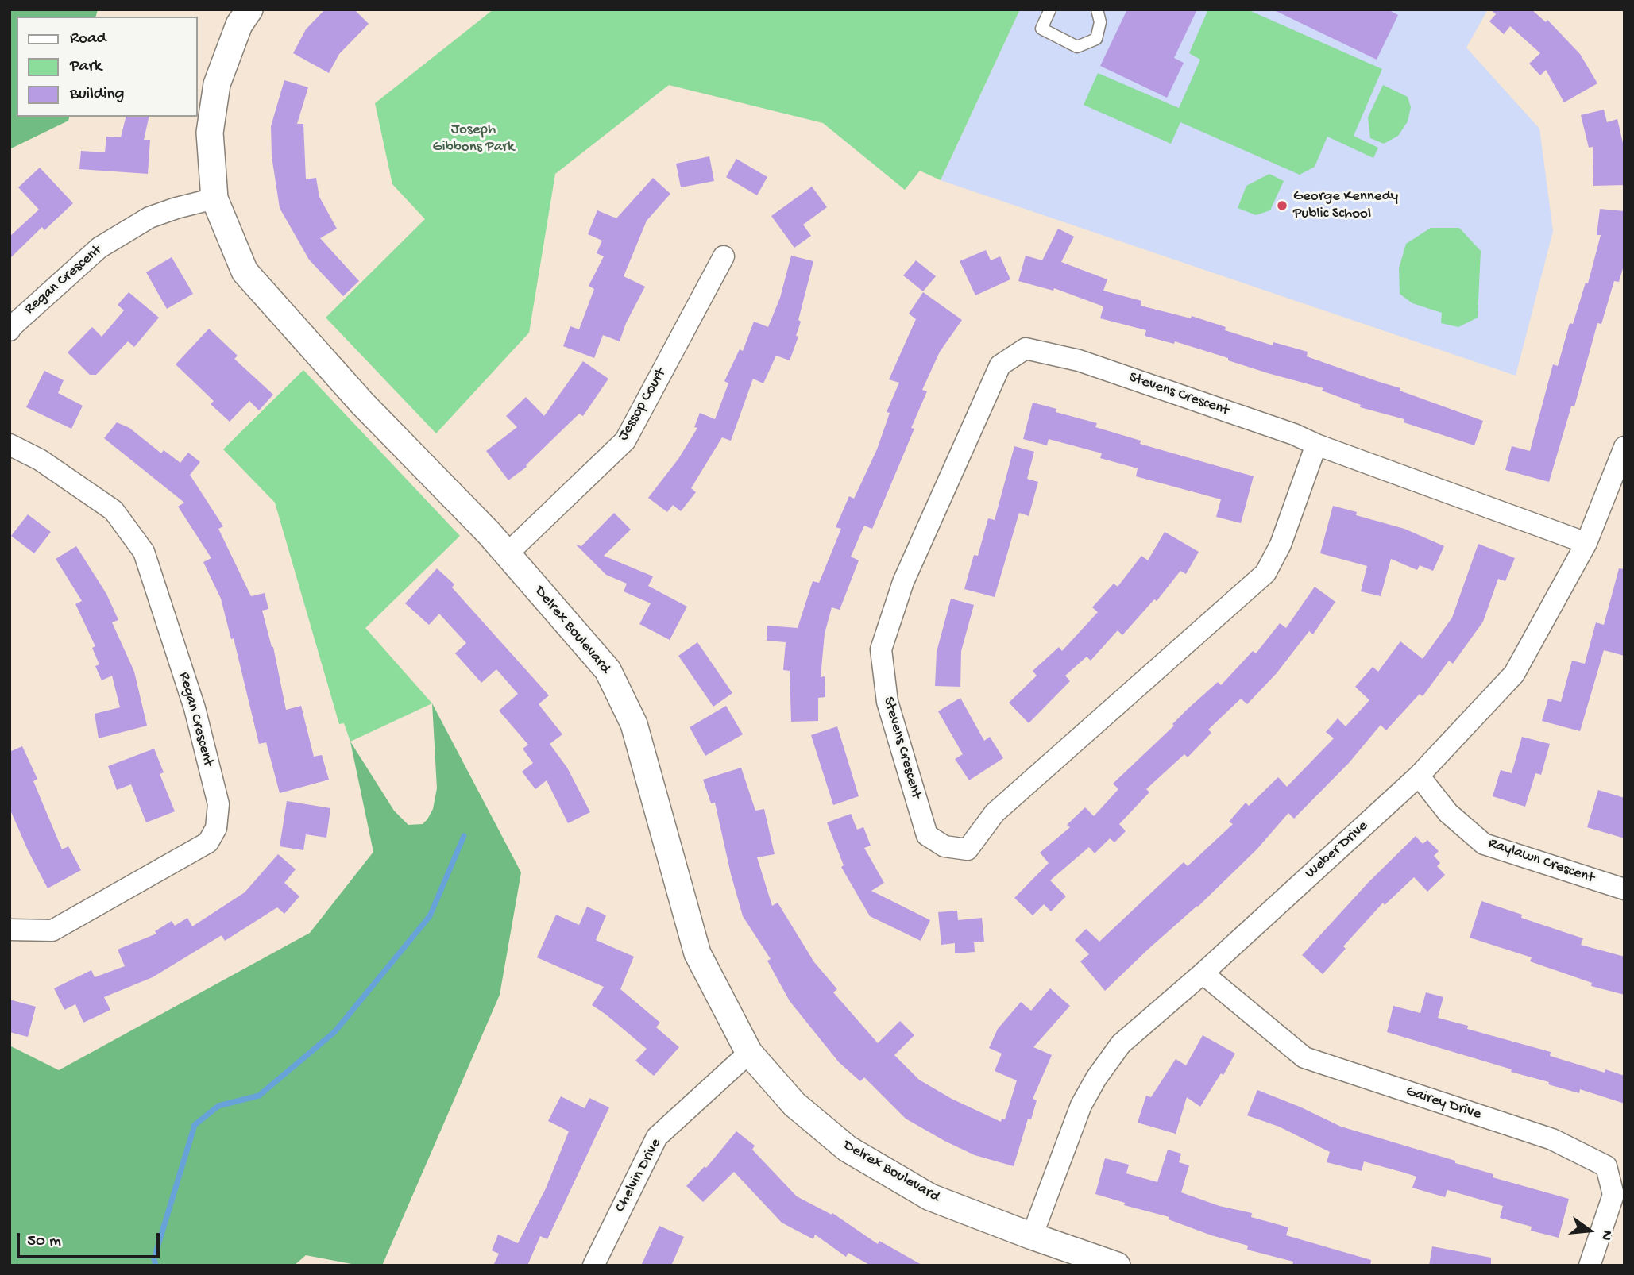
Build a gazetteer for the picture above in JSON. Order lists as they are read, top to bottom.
{
  "streets": {
    "street": [
      "Regan Crescent",
      "Stevens Crescent",
      "Jessop Court",
      "Delrex Boulevard",
      "Weber Drive",
      "Raylawn Crescent",
      "Gairey Drive",
      "Chelvin Drive"
    ]
  },
  "crossings": [
    ["Regan Crescent", "Delrex Boulevard"],
    ["Stevens Crescent", "Weber Drive"],
    ["Jessop Court", "Delrex Boulevard"],
    ["Delrex Boulevard", "Weber Drive"],
    ["Delrex Boulevard", "Chelvin Drive"],
    ["Weber Drive", "Raylawn Crescent"],
    ["Weber Drive", "Gairey Drive"]
  ],
  "parks": ["Joseph Gibbons Park"],
  "places": ["George Kennedy Public School"],
  "legend": ["Road", "Park", "Building"],
  "scale_bar": "50 m",
  "north": "right"
}
